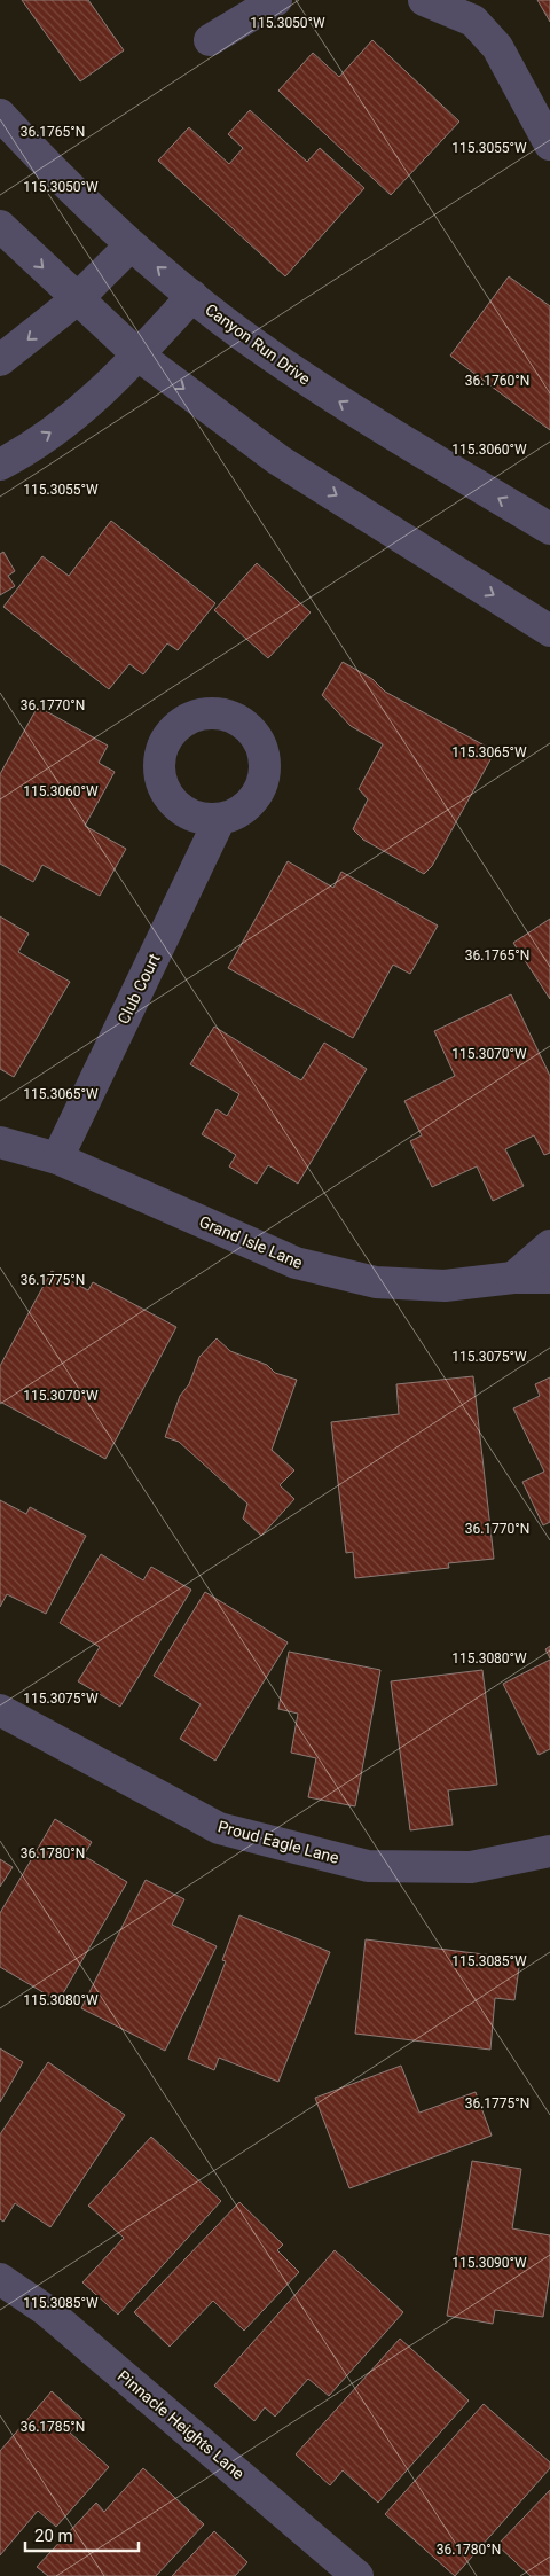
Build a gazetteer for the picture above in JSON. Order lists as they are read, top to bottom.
{
  "streets": {
    "street": [
      "Canyon Run Drive",
      "Club Court",
      "Grand Isle Lane",
      "Proud Eagle Lane",
      "Pinnacle Heights Lane"
    ]
  },
  "crossings": [
    ["Club Court", "Grand Isle Lane"]
  ],
  "scale_bar": "20 m",
  "coordinates": [
    "115.3050°W",
    "36.1765°N",
    "115.3055°W",
    "36.1760°N",
    "115.3060°W",
    "36.1770°N",
    "115.3065°W",
    "115.3070°W",
    "36.1775°N",
    "115.3075°W",
    "115.3080°W",
    "36.1780°N",
    "115.3085°W",
    "115.3090°W",
    "36.1785°N"
  ]
}
